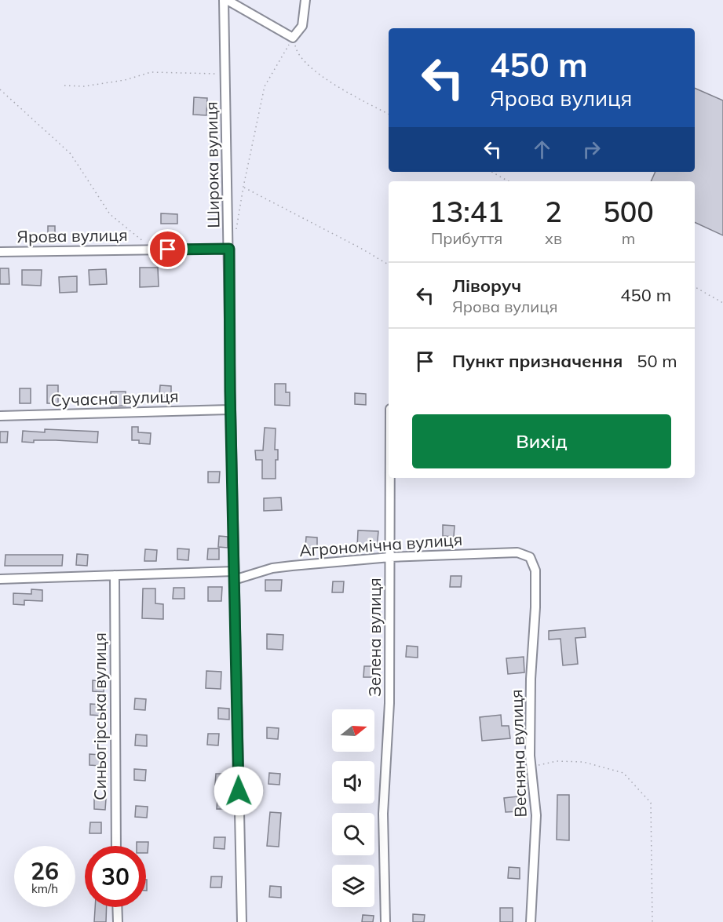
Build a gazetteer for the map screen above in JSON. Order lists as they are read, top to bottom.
{
  "streets": {
    "street": [
      "Широка вулиця",
      "Ярова вулиця",
      "Сучасна вулиця",
      "Агрономічна вулиця",
      "Зелена вулиця",
      "Синьогірська вулиця",
      "Весняна вулиця"
    ]
  },
  "crossings": [
    ["Широка вулиця", "Ярова вулиця"],
    ["Широка вулиця", "Сучасна вулиця"],
    ["Широка вулиця", "Агрономічна вулиця"],
    ["Агрономічна вулиця", "Зелена вулиця"],
    ["Агрономічна вулиця", "Синьогірська вулиця"],
    ["Агрономічна вулиця", "Весняна вулиця"]
  ],
  "north": "right",
  "page": {
    "turn": ["450 m", "Ярова вулиця"],
    "eta": [
      "13:41",
      "Прибуття",
      "2",
      "хв",
      "500",
      "m"
    ],
    "list": [
      {
        "name": "Ліворуч",
        "note": "Ярова вулиця",
        "value": "450 m"
      },
      {
        "name": "Пункт призначення",
        "value": "50 m"
      }
    ],
    "buttons": "Вихід",
    "speed": "26 km/h",
    "limit": "30"
  }
}
